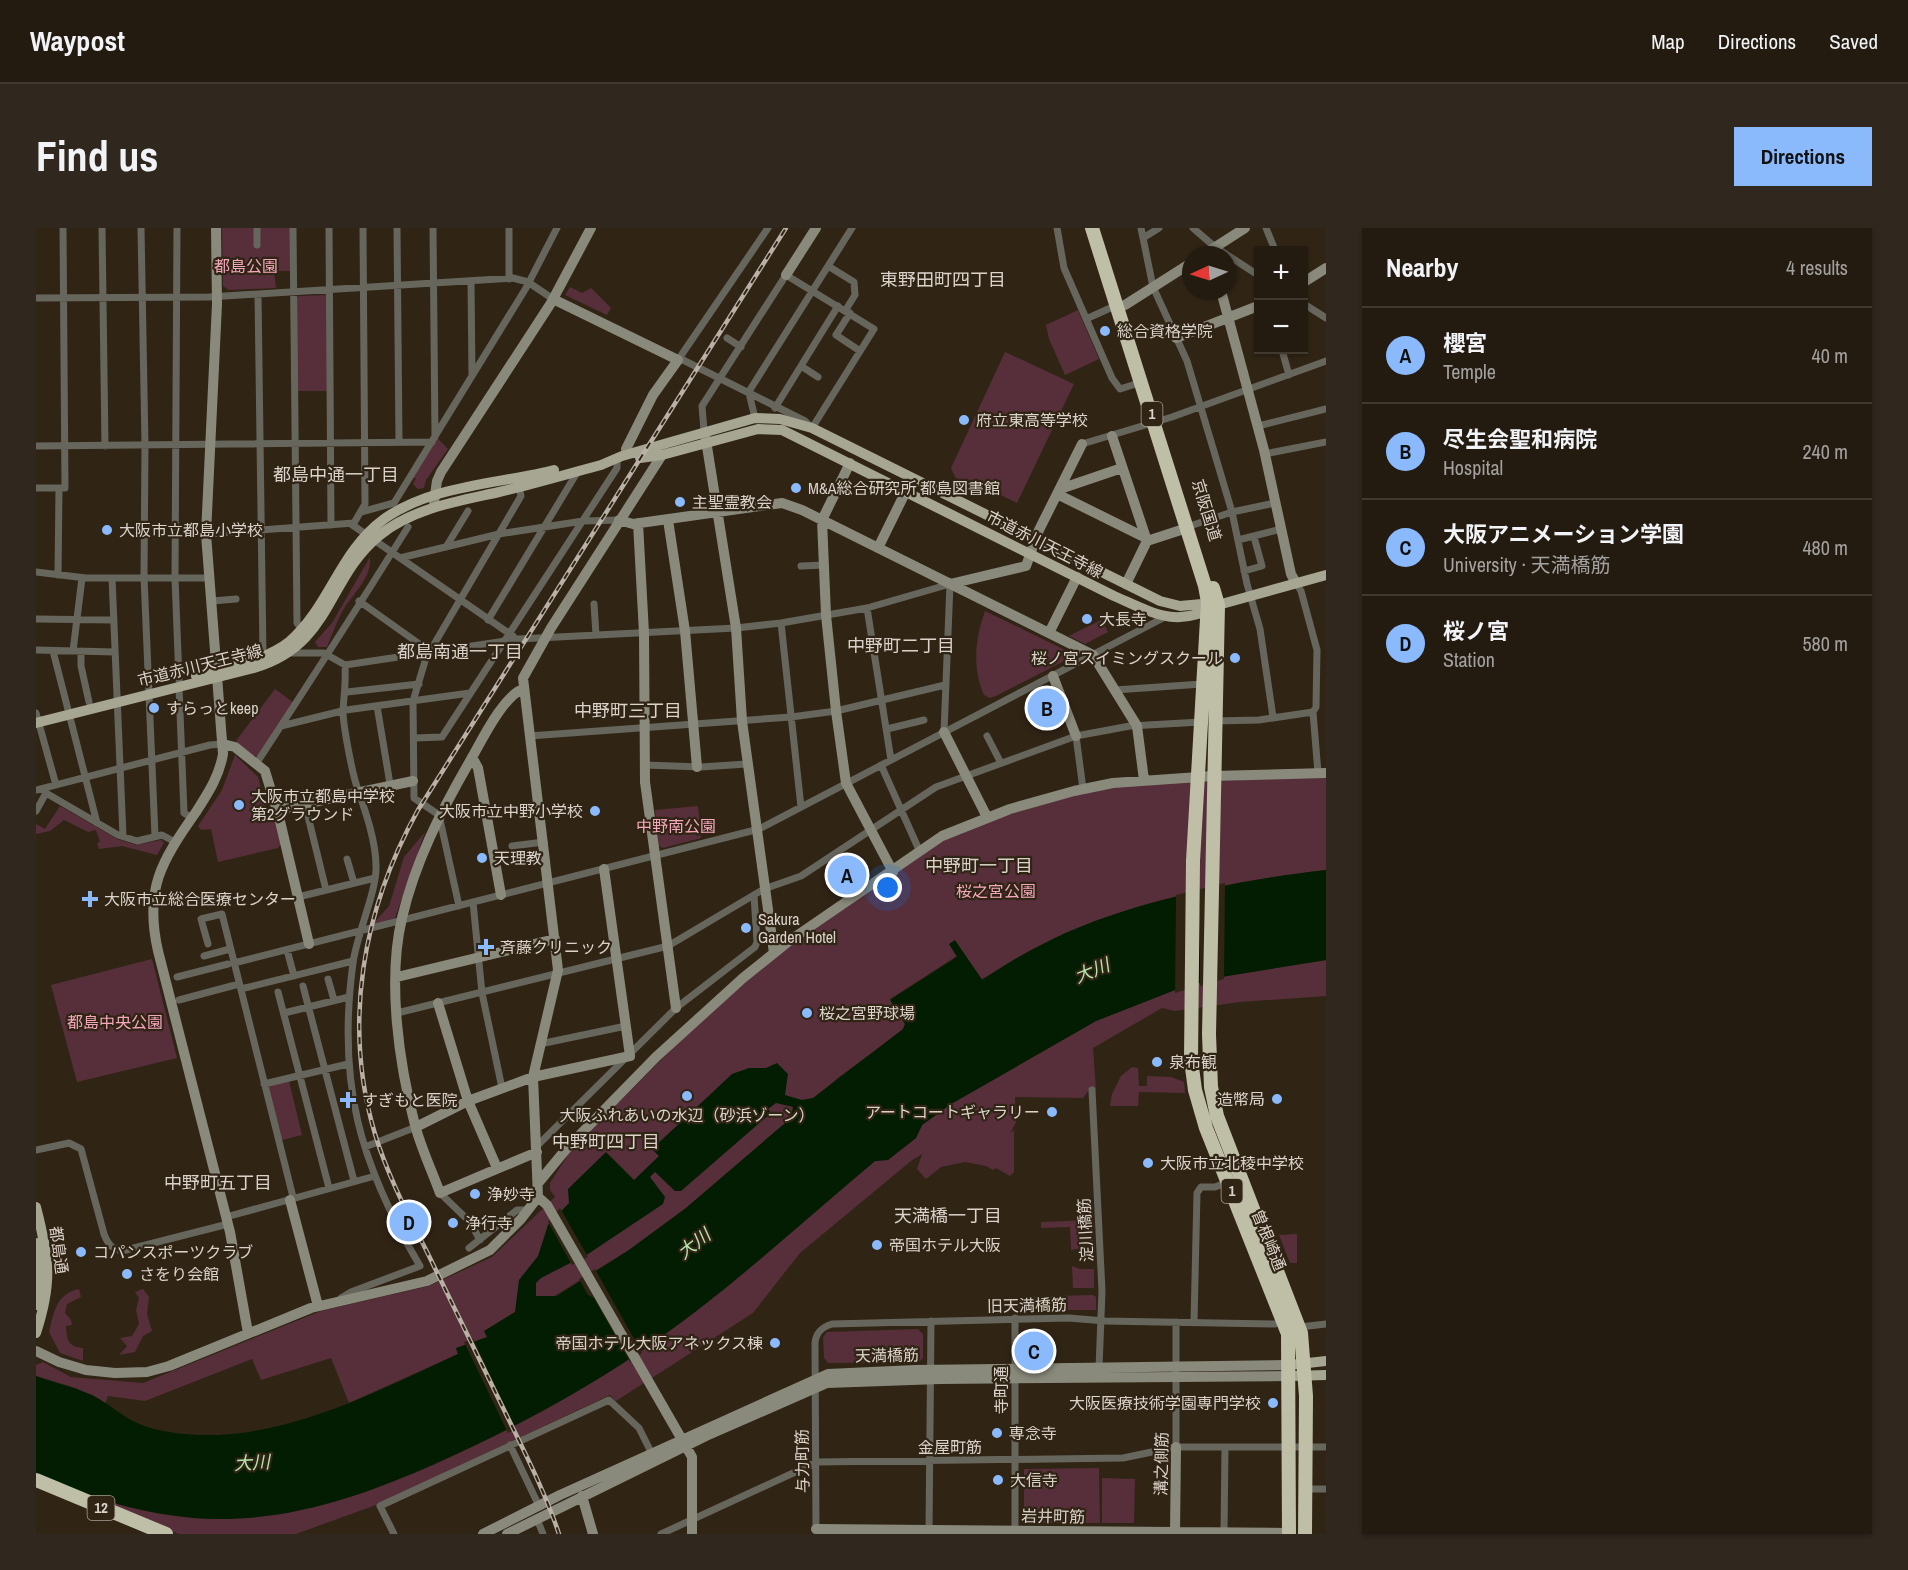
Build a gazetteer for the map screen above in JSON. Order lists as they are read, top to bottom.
{
  "streets": {
    "highway": [
      "1",
      "京阪国道",
      "曽根崎通",
      "12"
    ],
    "main road": ["市道赤川天王寺線", "都島通", "天満橋筋"],
    "street": [
      "淀川橋筋",
      "旧天満橋筋",
      "寺町通",
      "金屋町筋",
      "与力町筋",
      "溝之側筋",
      "岩井町筋"
    ]
  },
  "crossings": [
    ["京阪国道", "市道赤川天王寺線"],
    ["京阪国道", "曽根崎通"],
    ["淀川橋筋", "旧天満橋筋"],
    ["淀川橋筋", "天満橋筋"],
    ["曽根崎通", "旧天満橋筋"],
    ["曽根崎通", "天満橋筋"],
    ["曽根崎通", "金屋町筋"],
    ["曽根崎通", "岩井町筋"],
    ["旧天満橋筋", "天満橋筋"],
    ["旧天満橋筋", "寺町通"],
    ["旧天満橋筋", "与力町筋"],
    ["旧天満橋筋", "溝之側筋"],
    ["天満橋筋", "寺町通"],
    ["天満橋筋", "与力町筋"],
    ["天満橋筋", "溝之側筋"],
    ["寺町通", "金屋町筋"],
    ["寺町通", "岩井町筋"],
    ["金屋町筋", "与力町筋"],
    ["金屋町筋", "溝之側筋"],
    ["与力町筋", "岩井町筋"],
    ["溝之側筋", "岩井町筋"]
  ],
  "districts": [
    "東野田町四丁目",
    "都島中通一丁目",
    "中野町二丁目",
    "都島南通一丁目",
    "中野町三丁目",
    "中野町一丁目",
    "中野町四丁目",
    "中野町五丁目",
    "天満橋一丁目"
  ],
  "water": ["大川"],
  "parks": [
    "都島公園",
    "中野南公園",
    "桜之宮公園",
    "都島中央公園"
  ],
  "places": {
    "other": [
      "総合資格学院",
      "府立東高等学校",
      "M&A総合研究所 都島図書館",
      "主聖霊教会",
      "大阪市立都島小学校",
      "大長寺",
      "桜ノ宮スイミングスクール",
      "すらっとkeep",
      "大阪市立都島中学校 第2グラウンド",
      "大阪市立中野小学校",
      "天理教",
      "Sakura Garden Hotel",
      "桜之宮野球場",
      "泉布観",
      "大阪ふれあいの水辺（砂浜ゾーン）",
      "造幣局",
      "アートコートギャラリー",
      "大阪市立北稜中学校",
      "浄妙寺",
      "浄行寺",
      "帝国ホテル大阪",
      "コパンスポーツクラブ",
      "さをり会館",
      "帝国ホテル大阪アネックス棟",
      "大阪医療技術学園専門学校",
      "専念寺",
      "大信寺"
    ],
    "health": ["大阪市立総合医療センター", "斉藤クリニック", "すぎもと医院"]
  },
  "north": "left",
  "page": {
    "header": "Waypost",
    "nav": ["Map", "Directions", "Saved"],
    "buttons": "Directions",
    "title": "Find us",
    "heading": ["Nearby", "4 results"],
    "map_buttons": ["+", "−"],
    "list": [
      {
        "mark": "A",
        "name": "櫻宮",
        "note": "Temple",
        "value": "40 m"
      },
      {
        "mark": "B",
        "name": "尽生会聖和病院",
        "note": "Hospital",
        "value": "240 m"
      },
      {
        "mark": "C",
        "name": "大阪アニメーション学園",
        "note": "University · 天満橋筋",
        "value": "480 m"
      },
      {
        "mark": "D",
        "name": "桜ノ宮",
        "note": "Station",
        "value": "580 m"
      }
    ],
    "pins": [
      "B",
      "A",
      "D",
      "C"
    ]
  }
}
